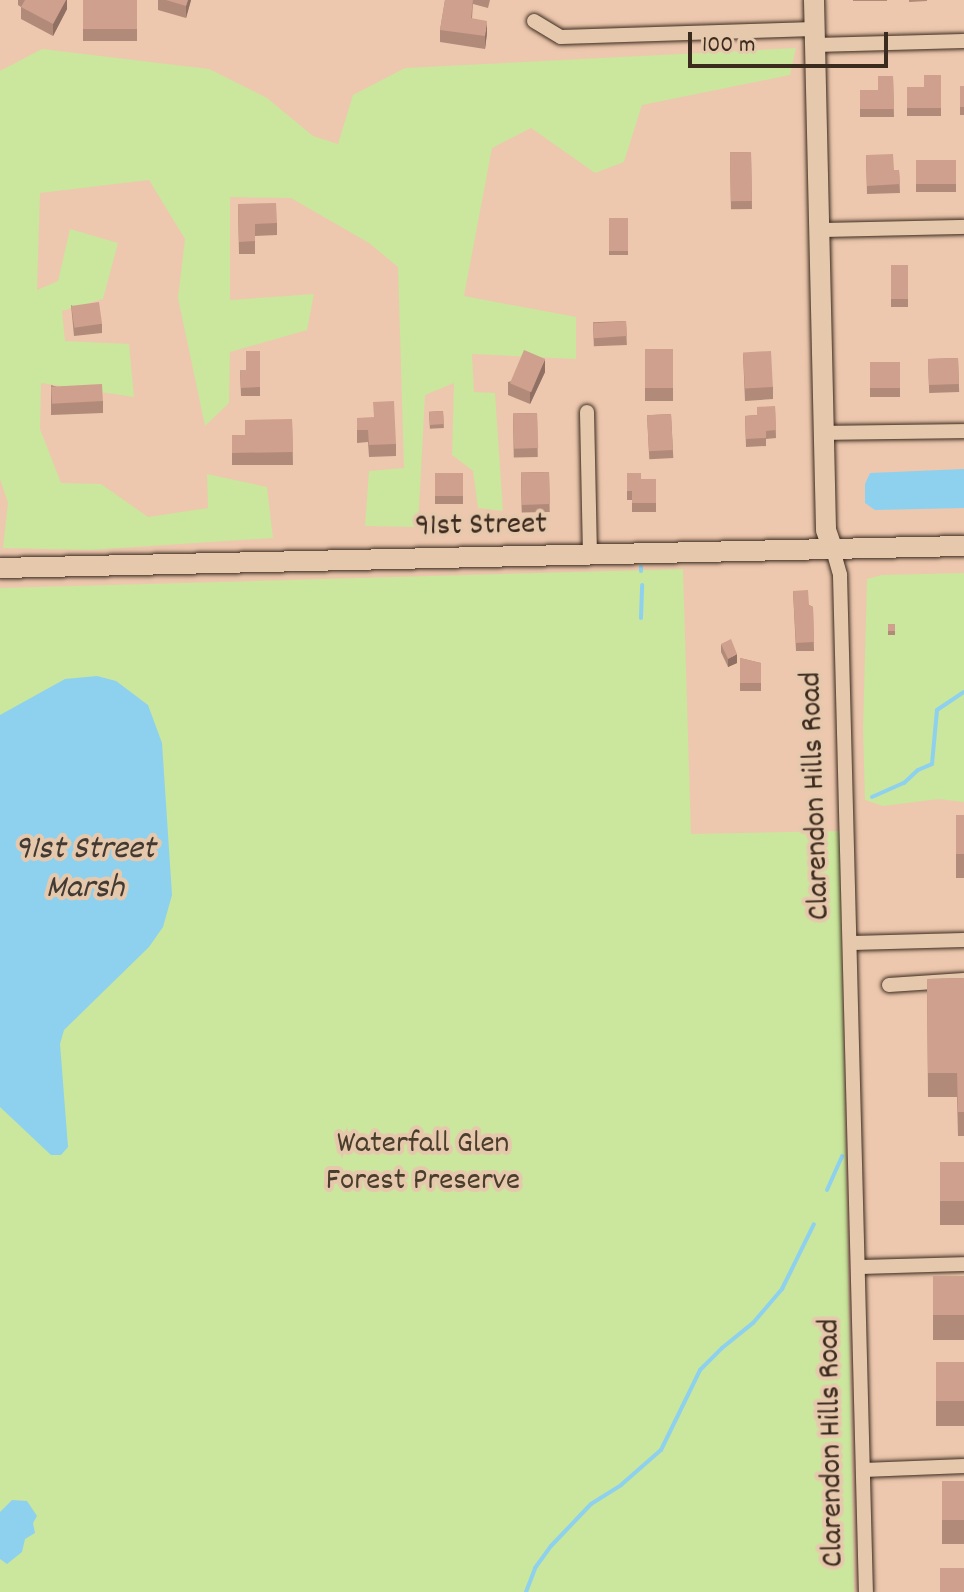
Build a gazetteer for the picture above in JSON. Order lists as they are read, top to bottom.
{
  "streets": {
    "main road": ["91st Street", "Clarendon Hills Road"]
  },
  "crossings": [
    ["91st Street", "Clarendon Hills Road"]
  ],
  "water": ["91st Street Marsh"],
  "parks": ["Waterfall Glen Forest Preserve"],
  "scale_bar": "100 m"
}
